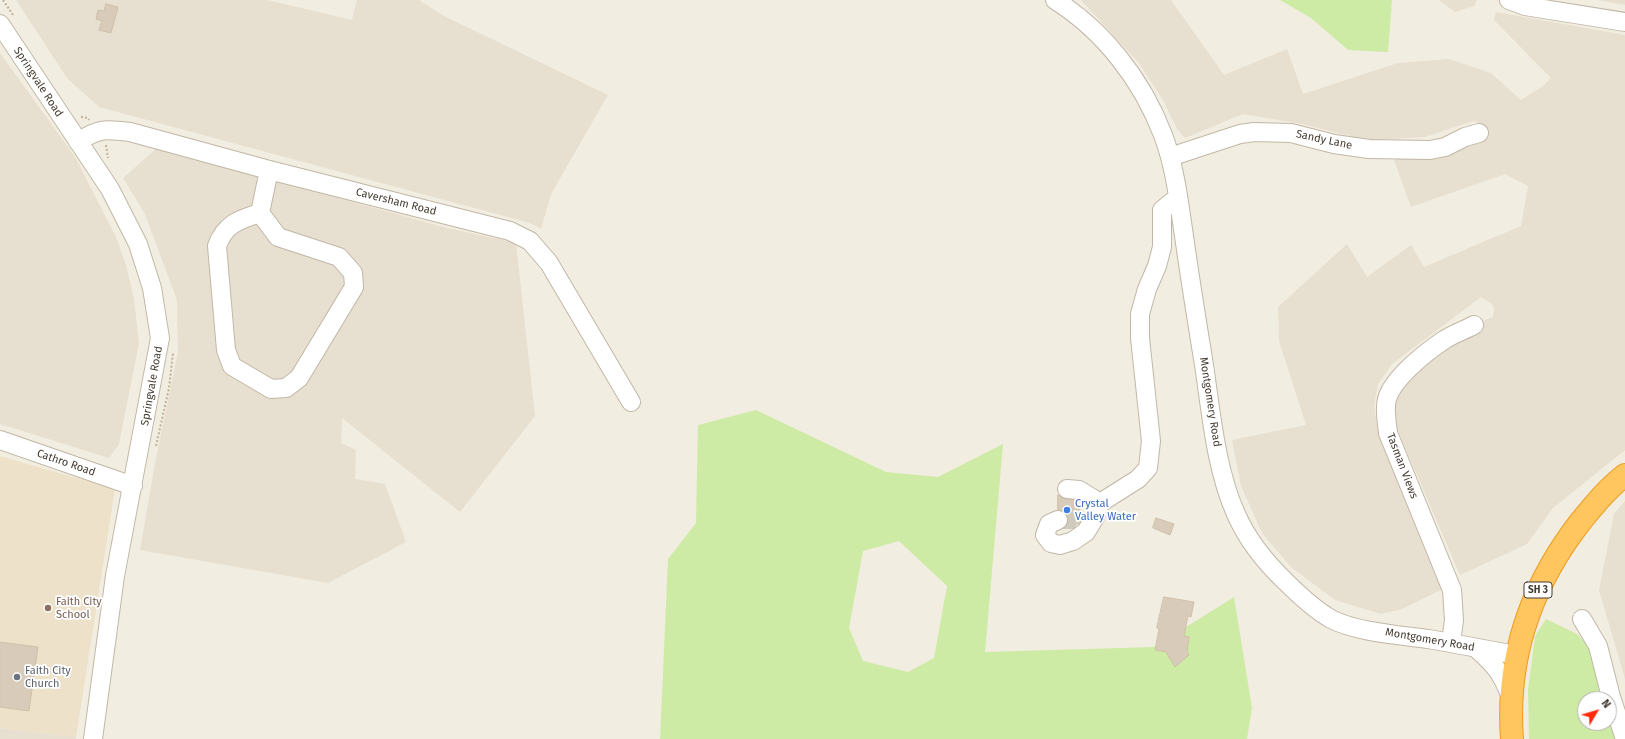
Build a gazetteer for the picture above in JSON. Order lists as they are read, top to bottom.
{
  "streets": {
    "highway": ["SH 3"],
    "street": [
      "Springvale Road",
      "Sandy Lane",
      "Caversham Road",
      "Montgomery Road",
      "Cathro Road",
      "Tasman Views"
    ]
  },
  "crossings": [
    ["Springvale Road", "Caversham Road"],
    ["Springvale Road", "Cathro Road"],
    ["Sandy Lane", "Montgomery Road"],
    ["Montgomery Road", "Tasman Views"],
    ["Montgomery Road", "SH 3"]
  ],
  "places": ["Crystal Valley Water", "Faith City School", "Faith City Church"],
  "north": "top right"
}
